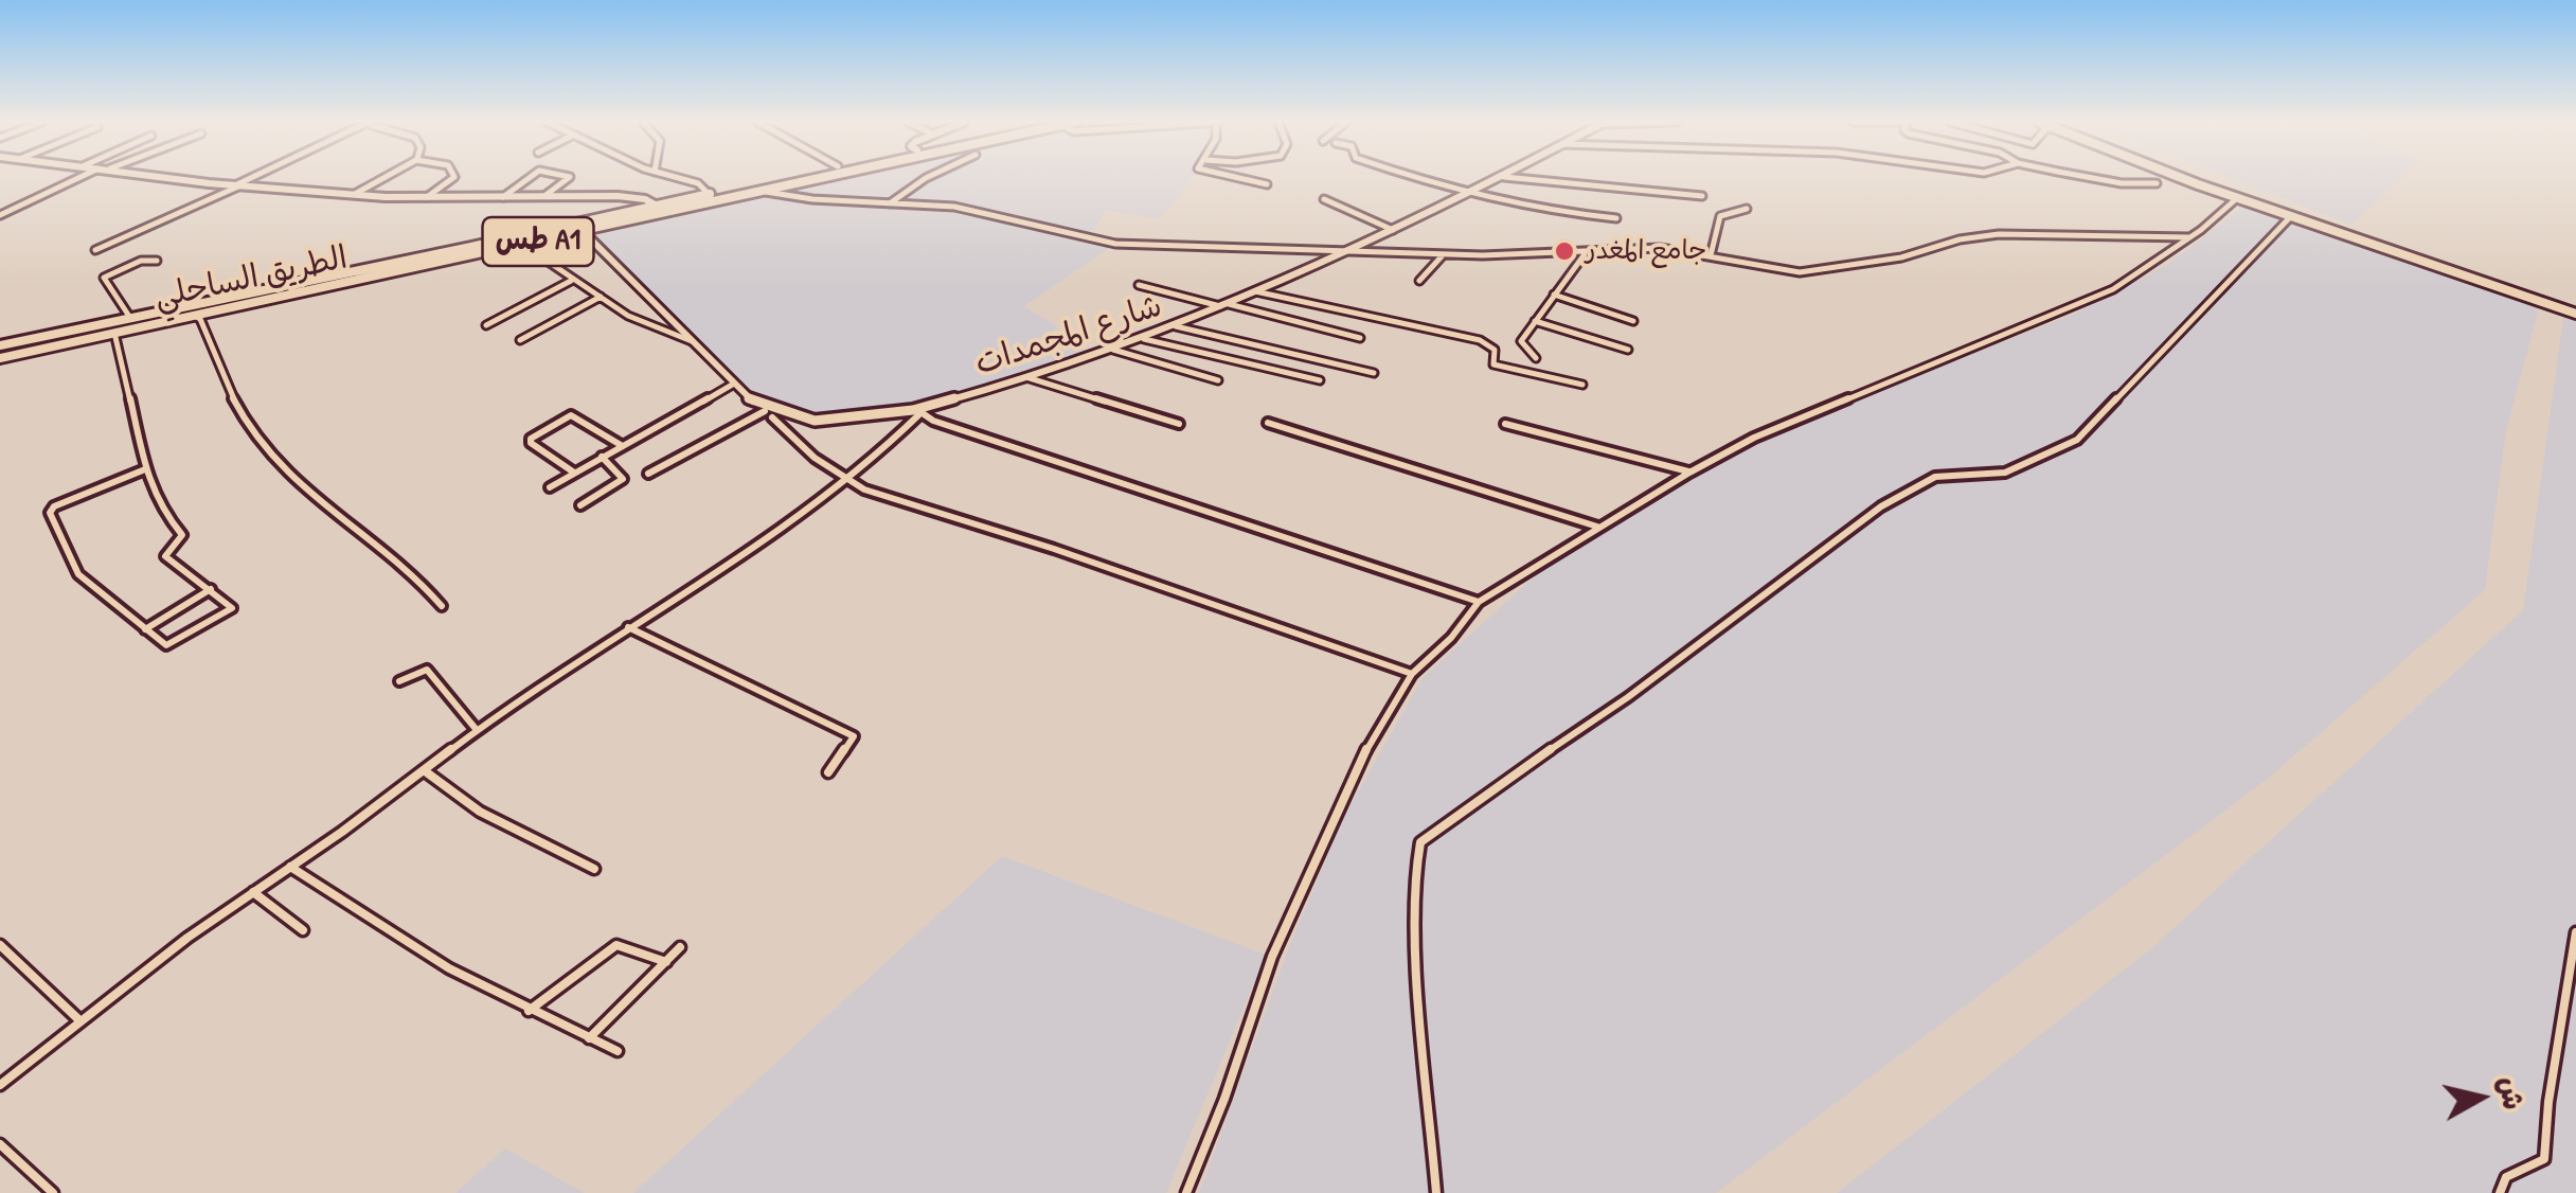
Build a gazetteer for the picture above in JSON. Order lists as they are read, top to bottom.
{
  "streets": {
    "highway": ["طس A1", "الطريق الساحلي"],
    "main road": ["شارع المجمدات"]
  },
  "places": ["جامع المغدر"],
  "north": "right"
}
